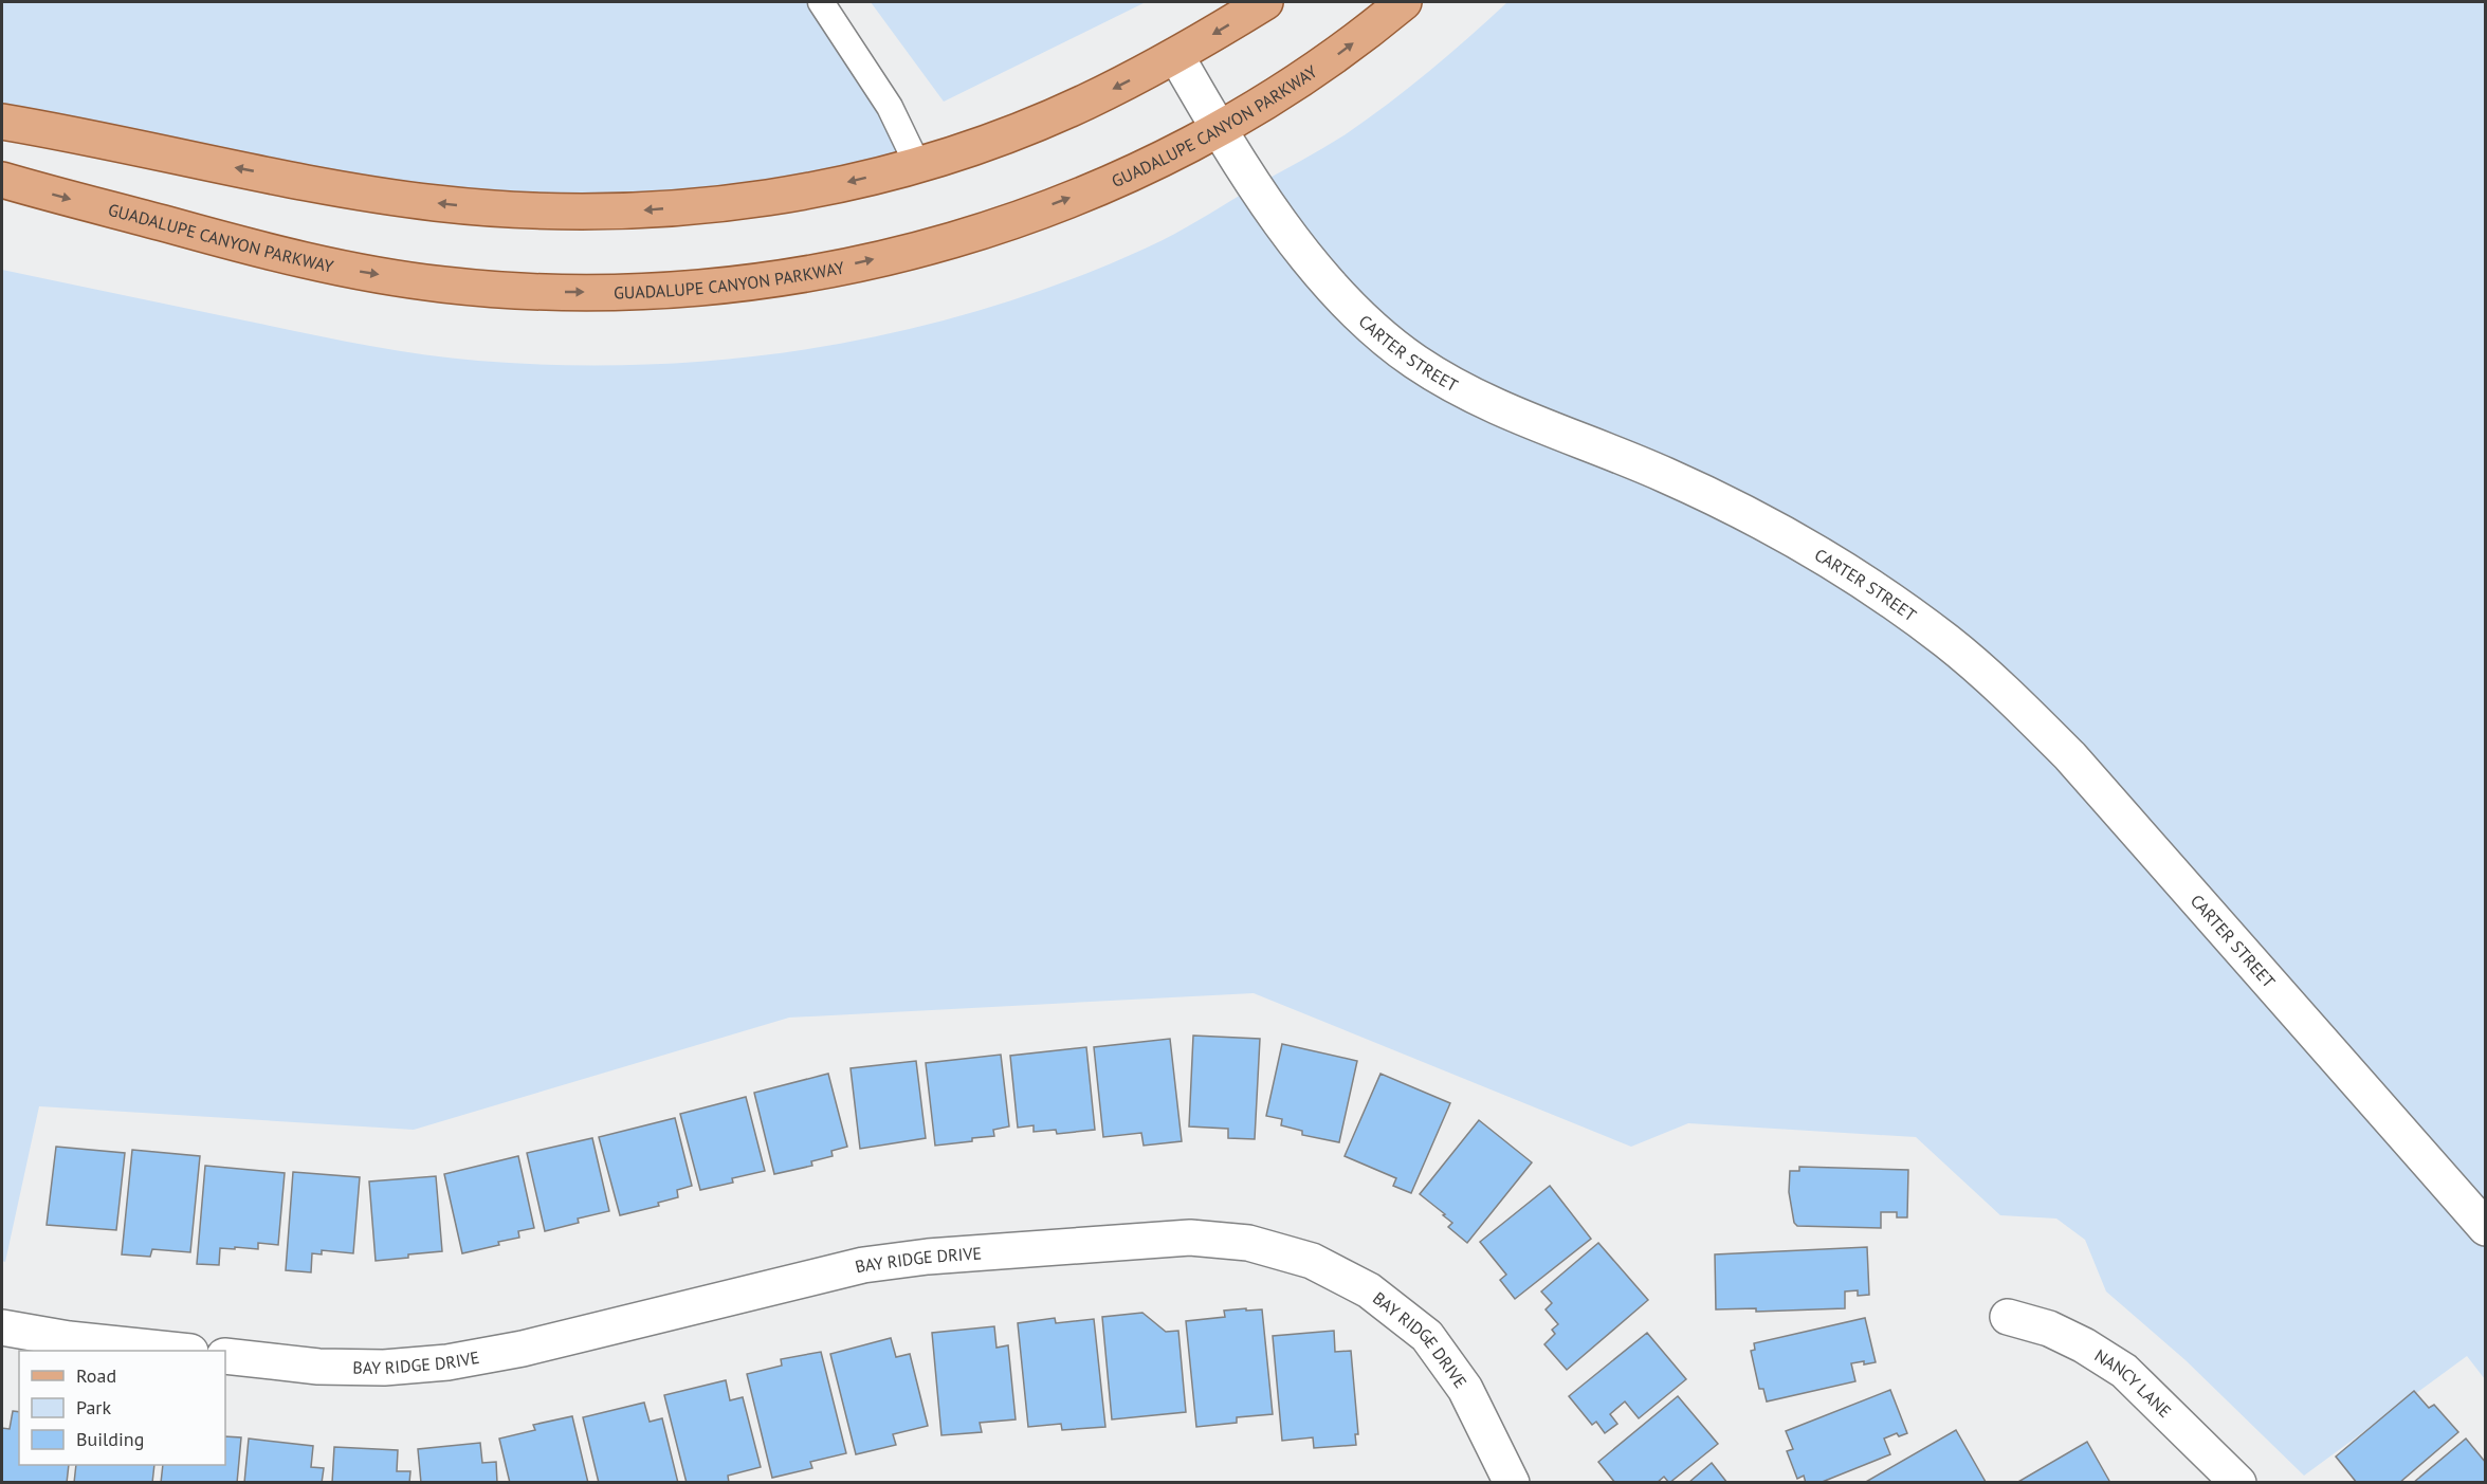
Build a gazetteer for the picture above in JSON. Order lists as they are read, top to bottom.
{
  "streets": {
    "main road": ["GUADALUPE CANYON PARKWAY"],
    "street": ["CARTER STREET", "BAY RIDGE DRIVE", "NANCY LANE"]
  },
  "crossings": [
    ["GUADALUPE CANYON PARKWAY", "CARTER STREET"]
  ],
  "legend": ["Road", "Park", "Building"]
}
